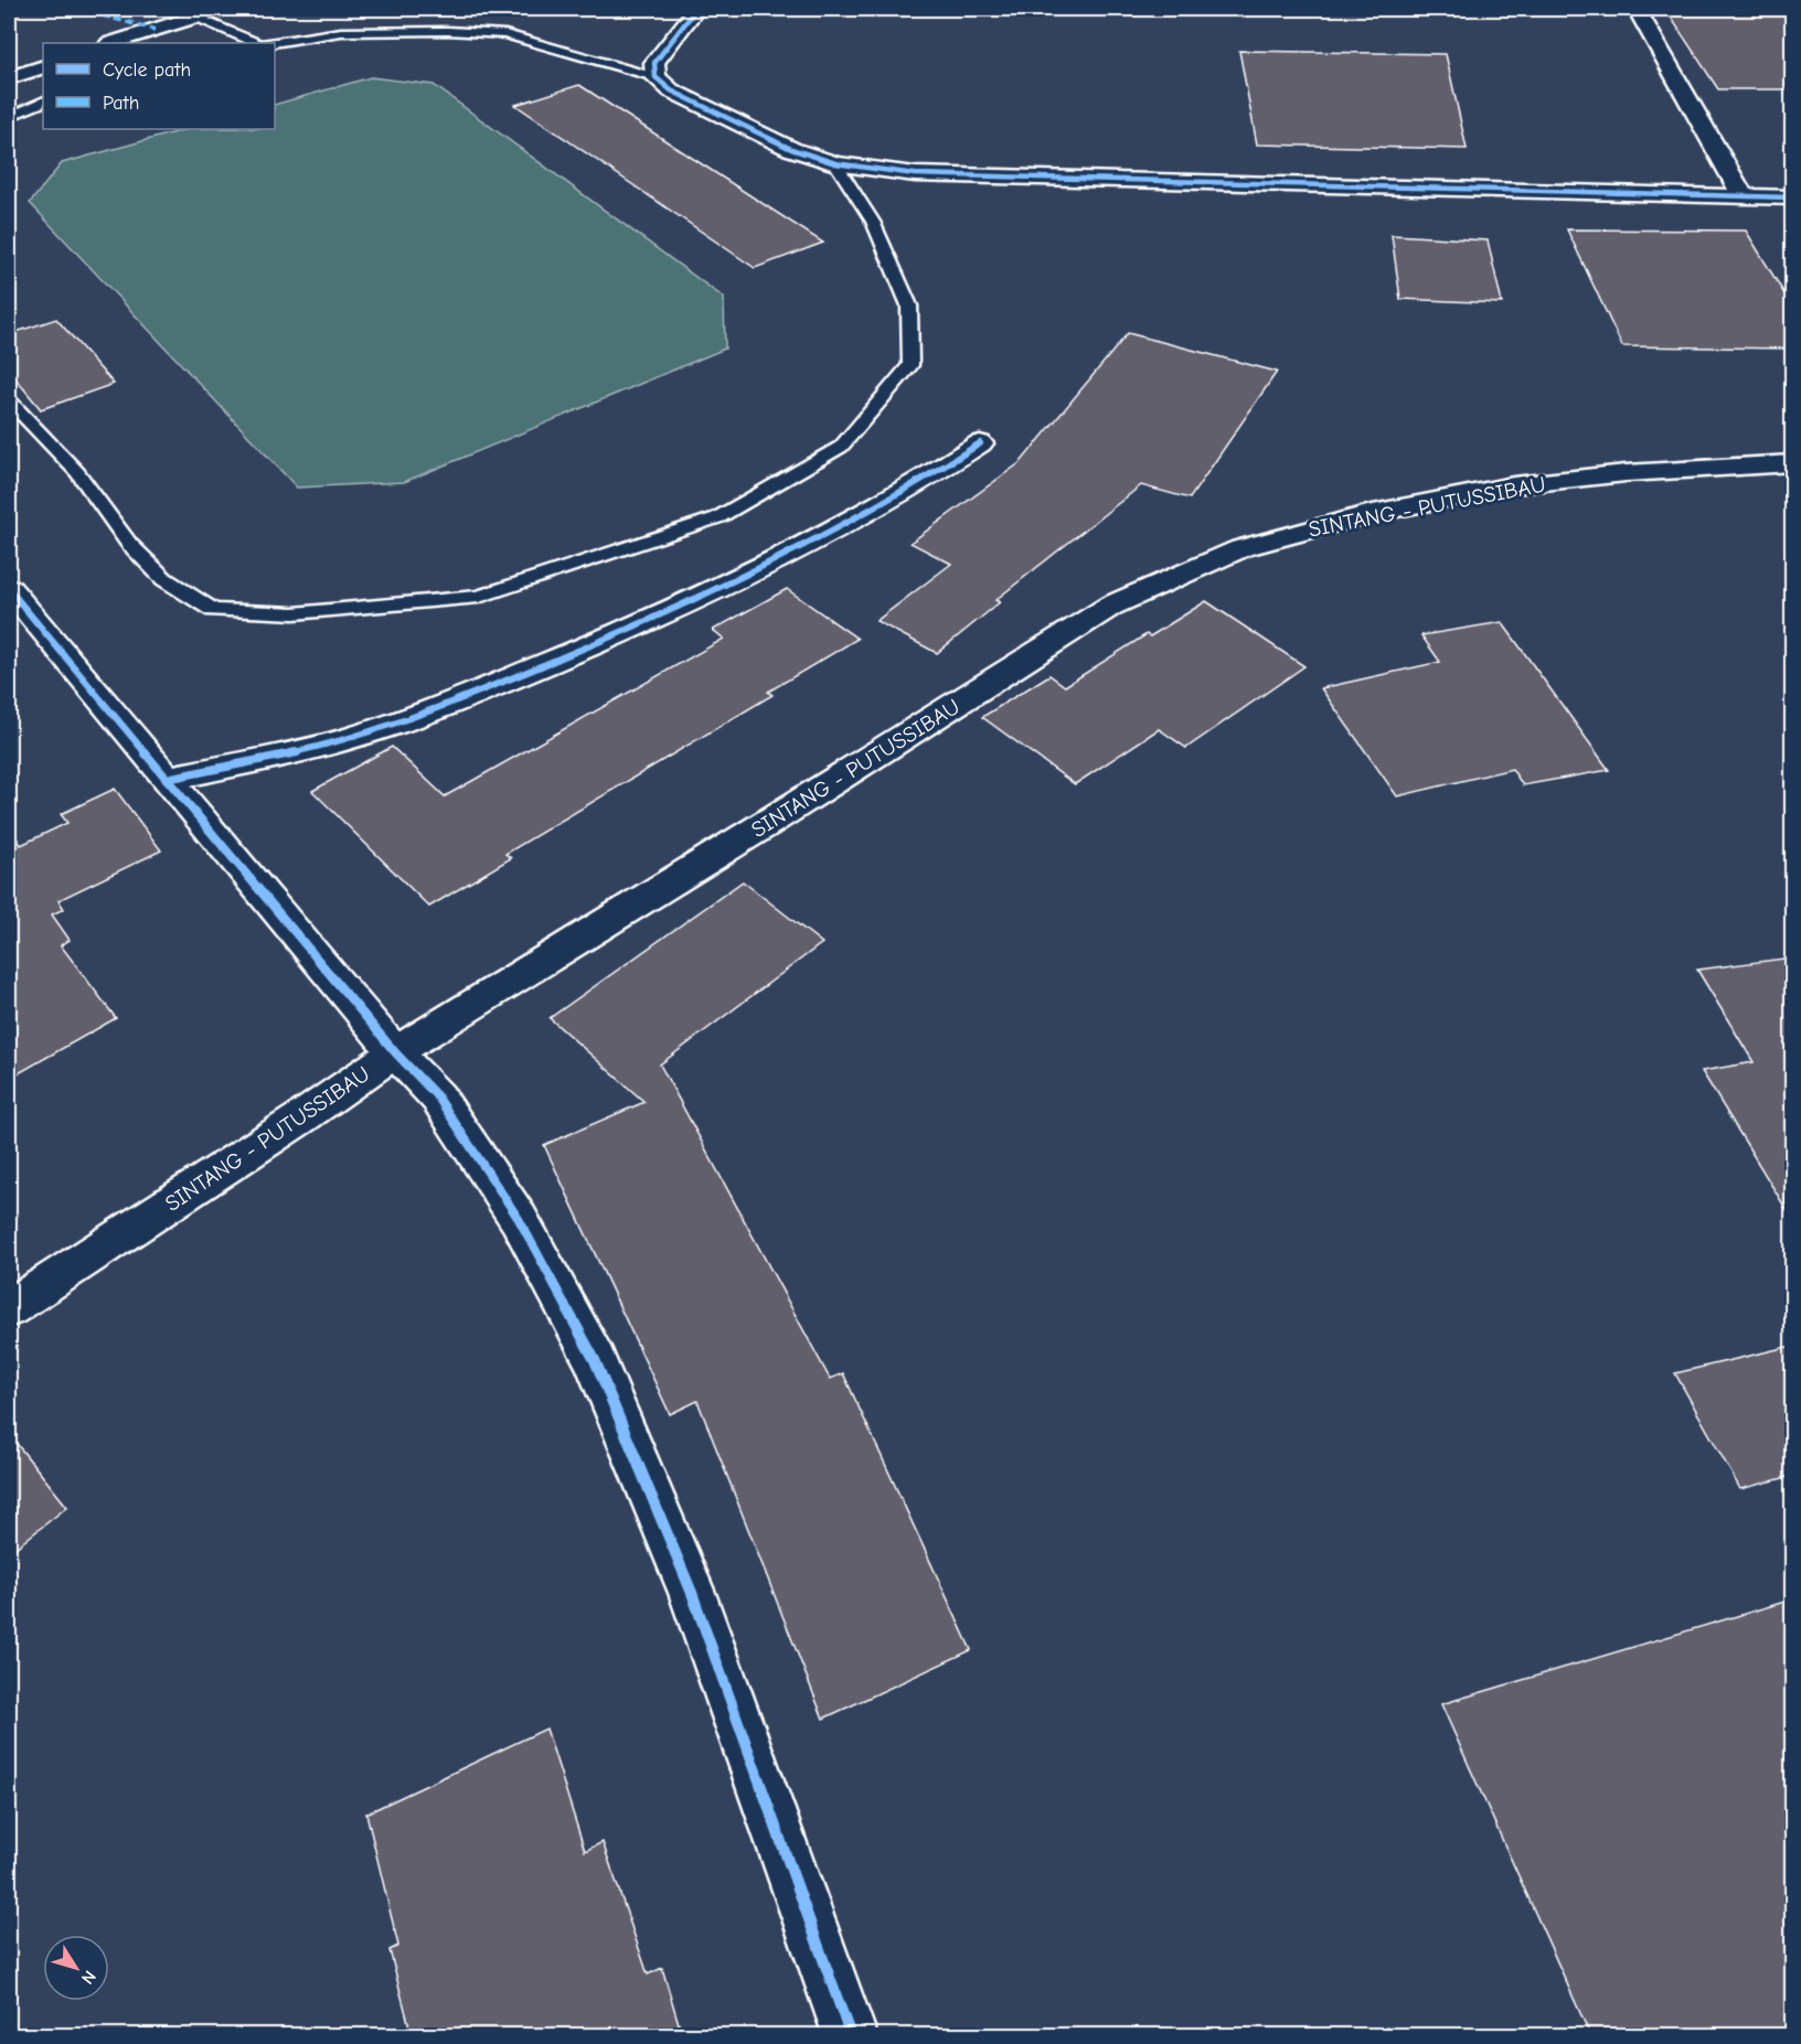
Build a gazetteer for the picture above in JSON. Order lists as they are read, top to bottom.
{
  "streets": {
    "main road": ["SINTANG - PUTUSSIBAU"]
  },
  "legend": ["Cycle path", "Path"],
  "north": "bottom right"
}
